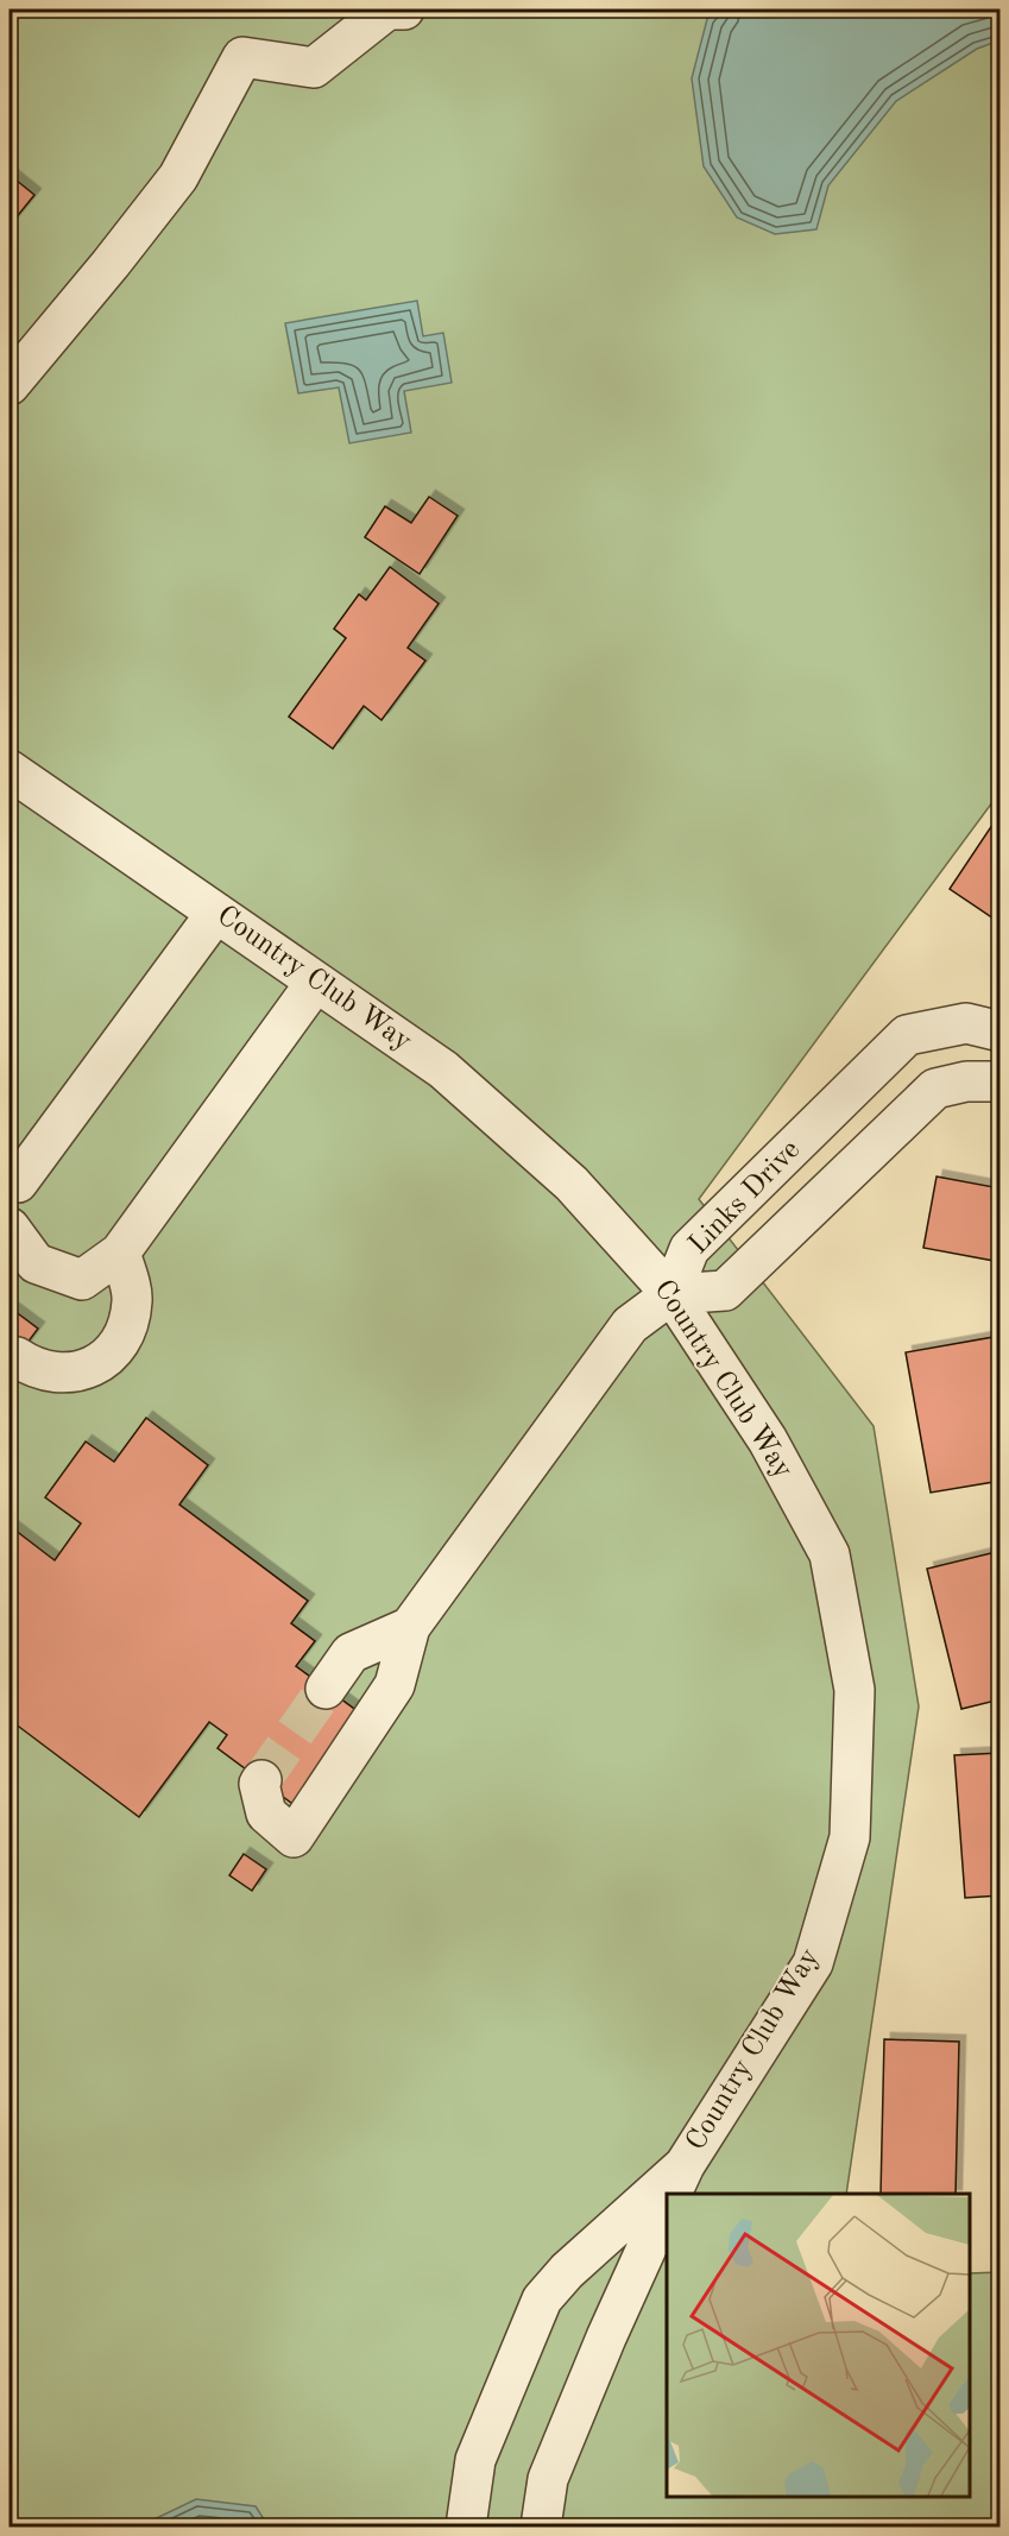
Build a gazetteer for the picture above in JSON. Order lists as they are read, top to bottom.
{
  "streets": {
    "street": ["Country Club Way", "Links Drive"]
  },
  "crossings": [
    ["Country Club Way", "Links Drive"]
  ]
}
